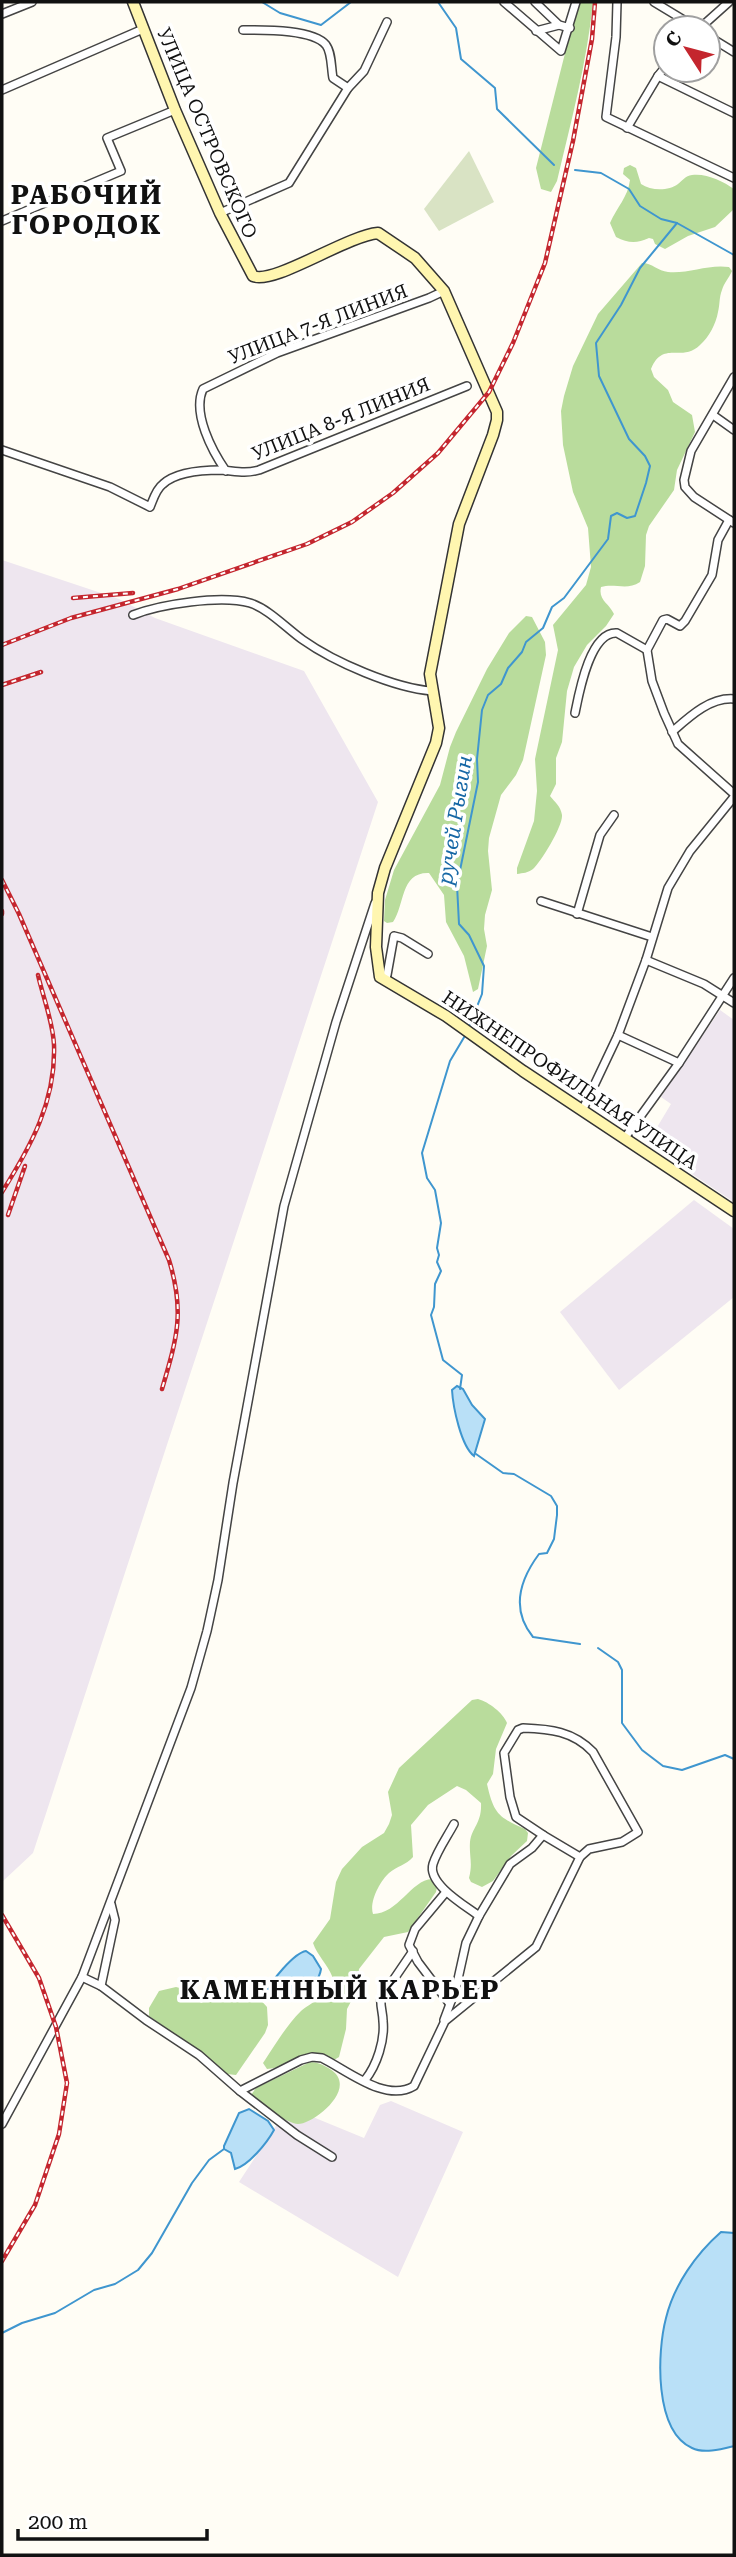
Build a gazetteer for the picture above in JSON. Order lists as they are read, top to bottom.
{
  "streets": {
    "street": [
      "УЛИЦА ОСТРОВСКОГО",
      "УЛИЦА 7-Я ЛИНИЯ",
      "УЛИЦА 8-Я ЛИНИЯ",
      "НИЖНЕПРОФИЛЬНАЯ УЛИЦА"
    ]
  },
  "crossings": [
    ["УЛИЦА ОСТРОВСКОГО", "УЛИЦА 7-Я ЛИНИЯ"],
    ["УЛИЦА 7-Я ЛИНИЯ", "УЛИЦА 8-Я ЛИНИЯ"]
  ],
  "districts": ["РАБОЧИЙ ГОРОДОК", "КАМЕННЫЙ КАРЬЕР"],
  "water": ["ручей Рыгин"],
  "scale_bar": "200 m",
  "north": "top left"
}
